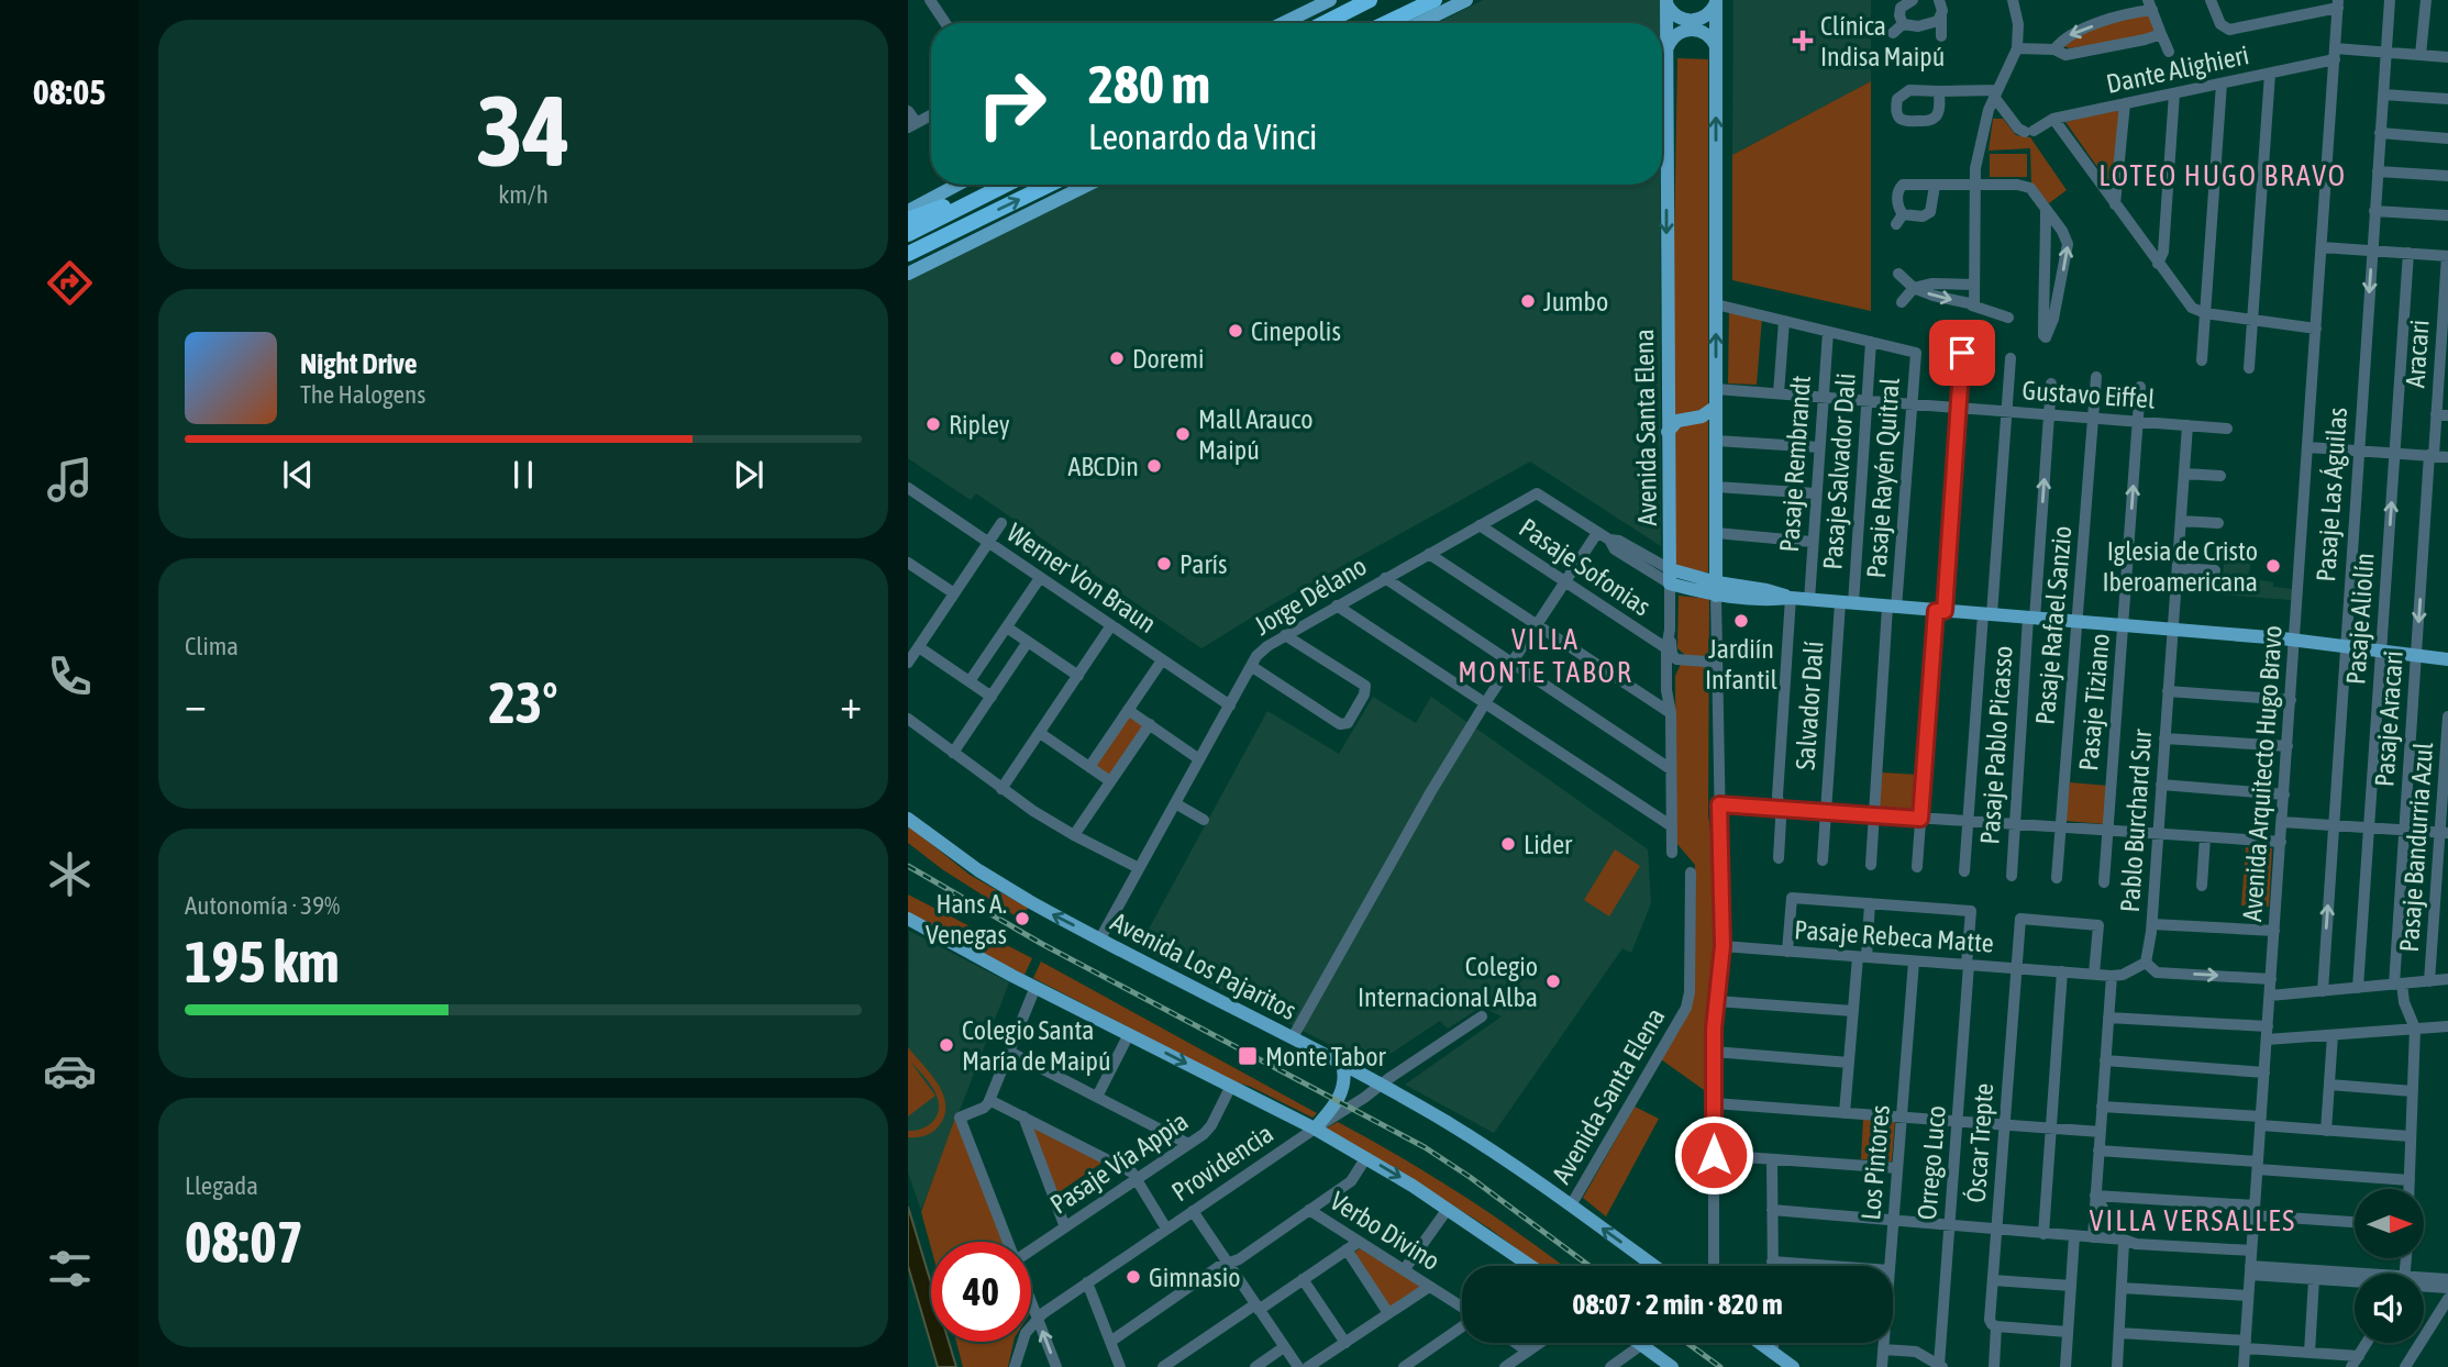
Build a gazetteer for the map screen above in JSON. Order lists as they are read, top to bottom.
{
  "streets": {
    "main road": ["Avenida Santa Elena", "Avenida Los Pajaritos"],
    "street": [
      "Dante Alighieri",
      "Aracari",
      "Gustavo Eiffel",
      "Pasaje Rembrandt",
      "Pasaje Salvador Dali",
      "Pasaje Rayén Quitral",
      "Pasaje Las Águilas",
      "Pasaje Sofonias",
      "Werner Von Braun",
      "Jorge Délano",
      "Pasaje Aliolín",
      "Pasaje Rafael Sanzio",
      "Pasaje Tiziano",
      "Salvador Dalí",
      "Pasaje Aracari",
      "Pasaje Pablo Picasso",
      "Avenida Arquitecto Hugo Bravo",
      "Pablo Burchard Sur",
      "Pasaje Bandurria Azul",
      "Pasaje Rebeca Matte",
      "Óscar Trepte",
      "Pasaje Vía Appia",
      "Providencia",
      "Los Pintores",
      "Orrego Luco",
      "Verbo Divino"
    ]
  },
  "crossings": [
    ["Dante Alighieri", "Pasaje Las Águilas"],
    ["Dante Alighieri", "Avenida Arquitecto Hugo Bravo"],
    ["Aracari", "Pasaje Aracari"],
    ["Gustavo Eiffel", "Pasaje Rembrandt"],
    ["Gustavo Eiffel", "Pasaje Salvador Dali"],
    ["Gustavo Eiffel", "Pasaje Rayén Quitral"],
    ["Gustavo Eiffel", "Pasaje Rafael Sanzio"],
    ["Gustavo Eiffel", "Pasaje Tiziano"],
    ["Gustavo Eiffel", "Pasaje Pablo Picasso"],
    ["Gustavo Eiffel", "Pablo Burchard Sur"],
    ["Avenida Santa Elena", "Pasaje Sofonias"],
    ["Avenida Santa Elena", "Avenida Los Pajaritos"],
    ["Pasaje Salvador Dali", "Pasaje Rayén Quitral"],
    ["Pasaje Salvador Dali", "Salvador Dalí"],
    ["Pasaje Sofonias", "Jorge Délano"],
    ["Werner Von Braun", "Jorge Délano"],
    ["Jorge Délano", "Avenida Los Pajaritos"],
    ["Pasaje Rebeca Matte", "Óscar Trepte"],
    ["Pasaje Rebeca Matte", "Los Pintores"],
    ["Pasaje Rebeca Matte", "Orrego Luco"],
    ["Avenida Los Pajaritos", "Providencia"]
  ],
  "one_way": ["Pasaje Tiziano"],
  "districts": ["LOTEO HUGO BRAVO", "VILLA MONTE TABOR", "VILLA VERSALLES"],
  "places": {
    "health": ["Clínica Indisa Maipú"],
    "other": [
      "Jumbo",
      "Cinepolis",
      "Doremi",
      "Ripley",
      "Mall Arauco Maipú",
      "ABCDin",
      "París",
      "Iglesia de Cristo Iberoamericana",
      "Jardiín Infantil",
      "Lider",
      "Hans A. Venegas",
      "Colegio Internacional Alba",
      "Colegio Santa María de Maipú",
      "Gimnasio"
    ],
    "transit": ["Monte Tabor"]
  },
  "north": "right",
  "page": {
    "tabs": "08:05",
    "tile": [
      ["34", "km/h"],
      "Clima",
      ["Autonomía · 39%", "195 km"],
      ["Llegada", "08:07"]
    ],
    "turn": ["280 m", "Leonardo da Vinci"],
    "song": ["Night Drive", "The Halogens"],
    "heat": ["−", "23°", "+"],
    "limit": "40",
    "trip": "08:07 · 2 min · 820 m"
  }
}
